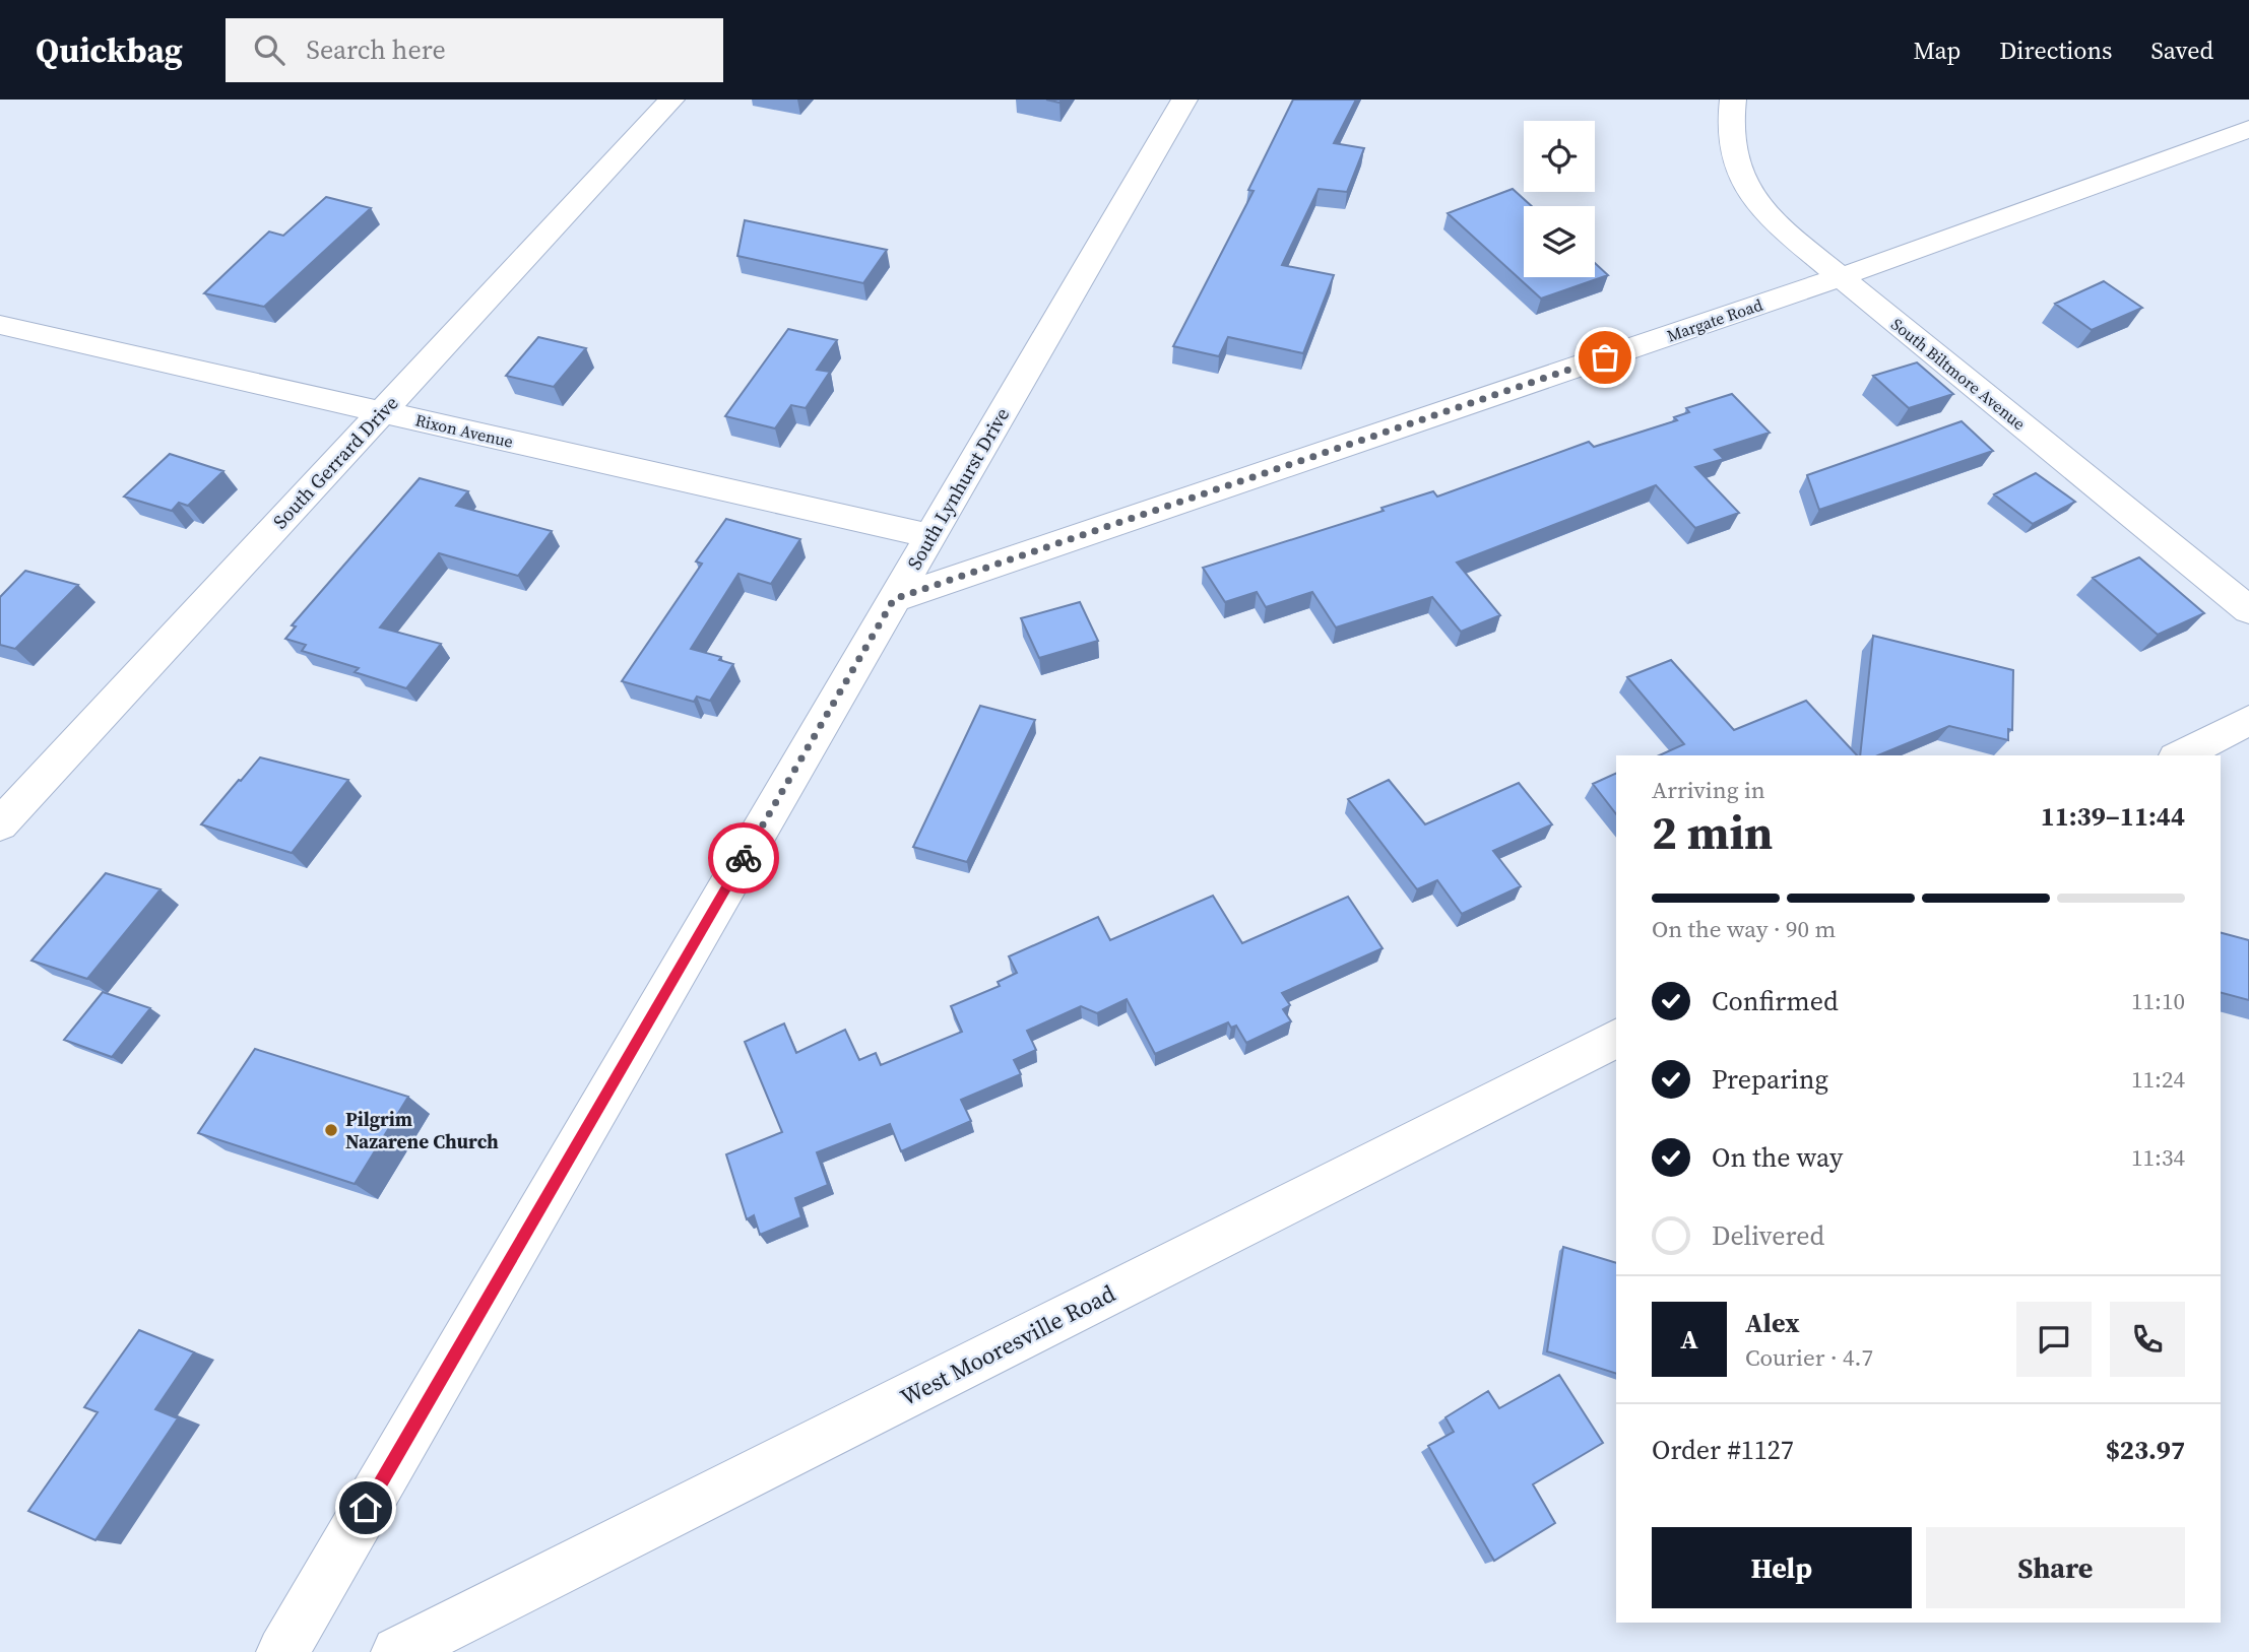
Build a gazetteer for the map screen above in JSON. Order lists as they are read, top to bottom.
{
  "streets": {
    "street": [
      "Margate Road",
      "South Biltmore Avenue",
      "Rixon Avenue",
      "South Gerrard Drive",
      "South Lynhurst Drive",
      "West Mooresville Road"
    ]
  },
  "crossings": [
    ["Margate Road", "South Biltmore Avenue"],
    ["Margate Road", "South Lynhurst Drive"],
    ["Rixon Avenue", "South Gerrard Drive"],
    ["Rixon Avenue", "South Lynhurst Drive"]
  ],
  "places": ["Pilgrim Nazarene Church"],
  "page": {
    "header": "Quickbag",
    "search": "Search here",
    "nav": ["Map", "Directions", "Saved"],
    "heading": ["2 min", "Arriving in", "11:39–11:44"],
    "panel": [
      "Alex",
      "Courier · 4.7",
      "Order #1127",
      "$23.97"
    ],
    "bar": "On the way · 90 m",
    "list": [
      ["Confirmed", "11:10"],
      ["Preparing", "11:24"],
      ["On the way", "11:34"],
      "Delivered"
    ],
    "round": "A",
    "buttons": ["Help", "Share"]
  }
}
